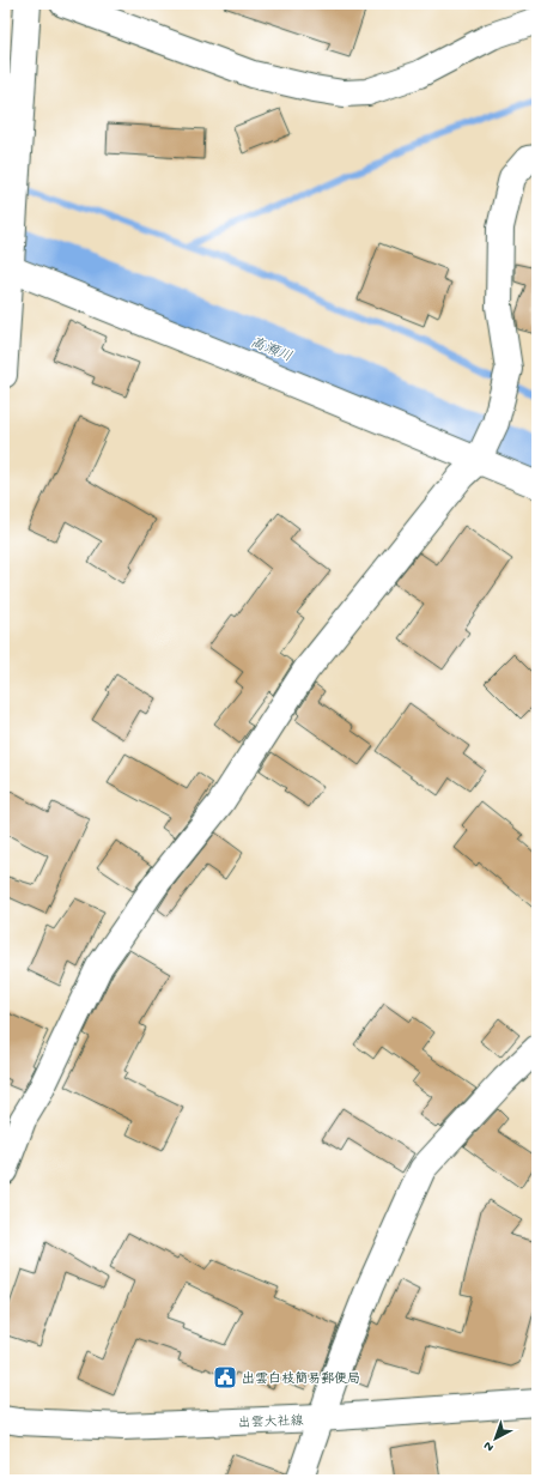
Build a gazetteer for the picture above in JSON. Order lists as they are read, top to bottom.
{
  "streets": {
    "street": ["出雲大社線"]
  },
  "water": ["高瀬川"],
  "places": {
    "public building": ["出雲白枝簡易郵便局"]
  },
  "north": "bottom left"
}
